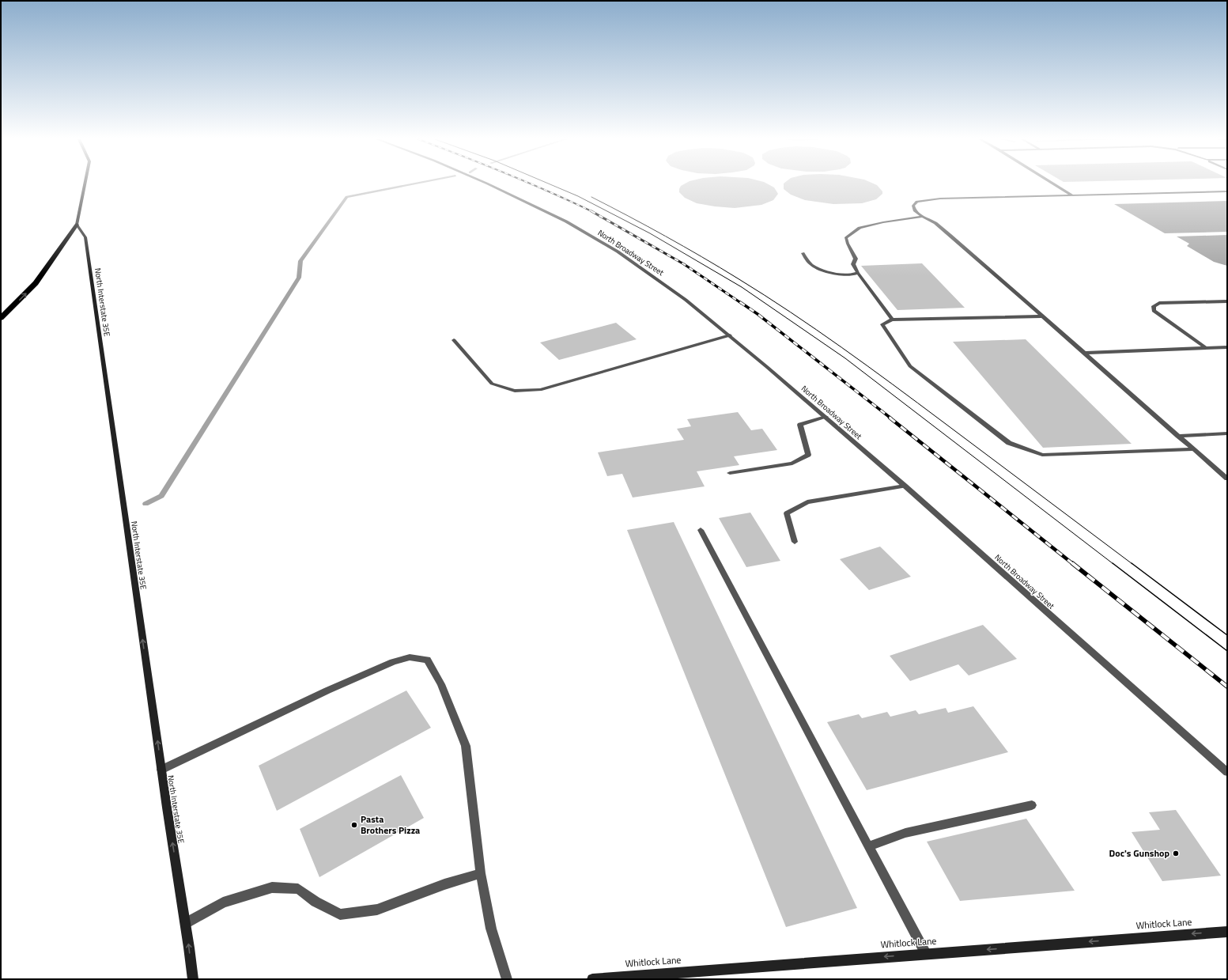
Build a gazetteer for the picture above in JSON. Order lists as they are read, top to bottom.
{
  "streets": {
    "main road": ["North Interstate 35E", "Whitlock Lane"],
    "street": ["North Broadway Street"]
  },
  "one_way": ["North Interstate 35E", "Whitlock Lane"],
  "places": ["Pasta Brothers Pizza", "Doc's Gunshop"]
}
